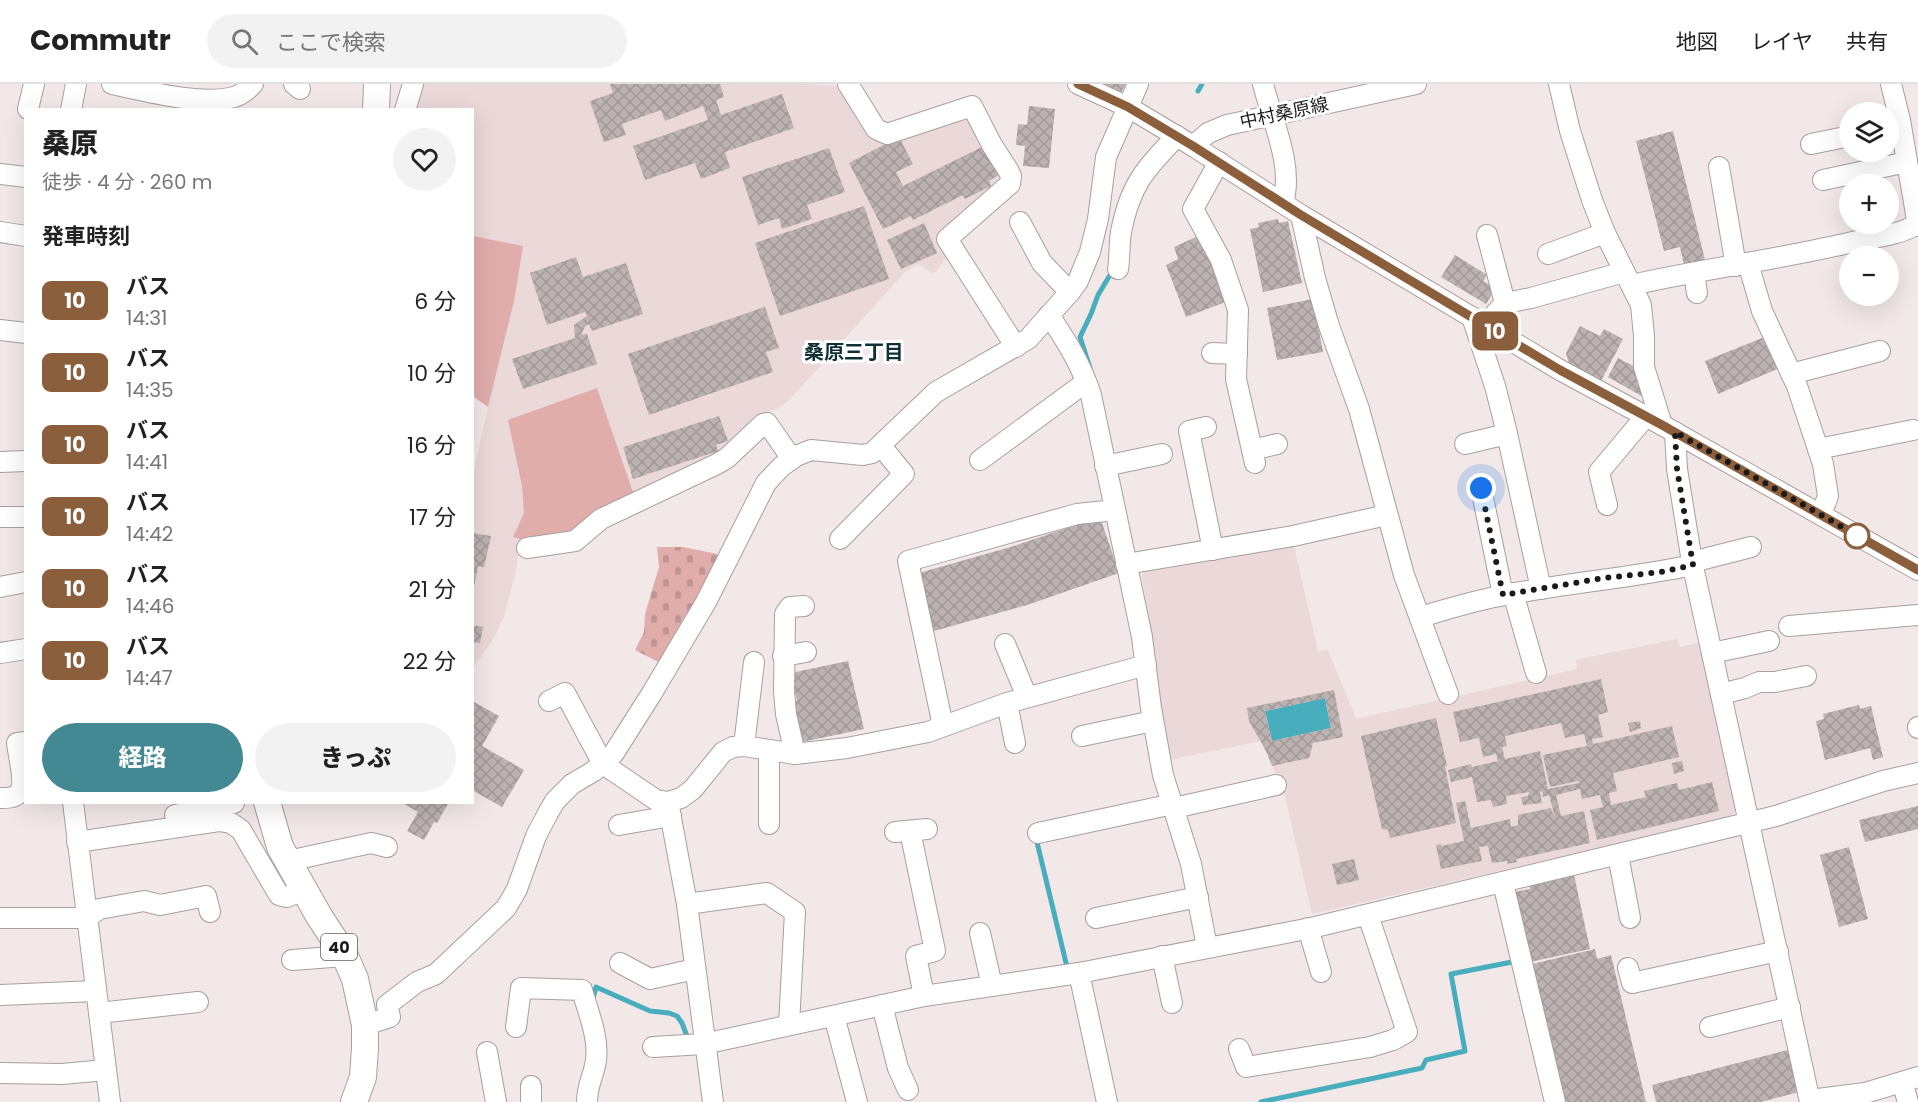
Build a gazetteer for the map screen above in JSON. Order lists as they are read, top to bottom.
{
  "streets": {
    "main road": ["40"],
    "street": ["中村桑原線"]
  },
  "districts": ["桑原三丁目"],
  "lines": ["bus line 10"],
  "page": {
    "header": "Commutr",
    "search": "ここで検索",
    "nav": ["地図", "レイヤ", "共有"],
    "on_map": "10",
    "map_buttons": ["+", "−"],
    "heading": [
      ["桑原", "徒歩 · 4 分 · 260 m"],
      "発車時刻"
    ],
    "list": [
      {
        "mark": "10",
        "name": "バス",
        "note": "14:31",
        "value": "6 分"
      },
      {
        "mark": "10",
        "name": "バス",
        "note": "14:35",
        "value": "10 分"
      },
      {
        "mark": "10",
        "name": "バス",
        "note": "14:41",
        "value": "16 分"
      },
      {
        "mark": "10",
        "name": "バス",
        "note": "14:42",
        "value": "17 分"
      },
      {
        "mark": "10",
        "name": "バス",
        "note": "14:46",
        "value": "21 分"
      },
      {
        "mark": "10",
        "name": "バス",
        "note": "14:47",
        "value": "22 分"
      }
    ],
    "buttons": ["経路", "きっぷ"]
  }
}
